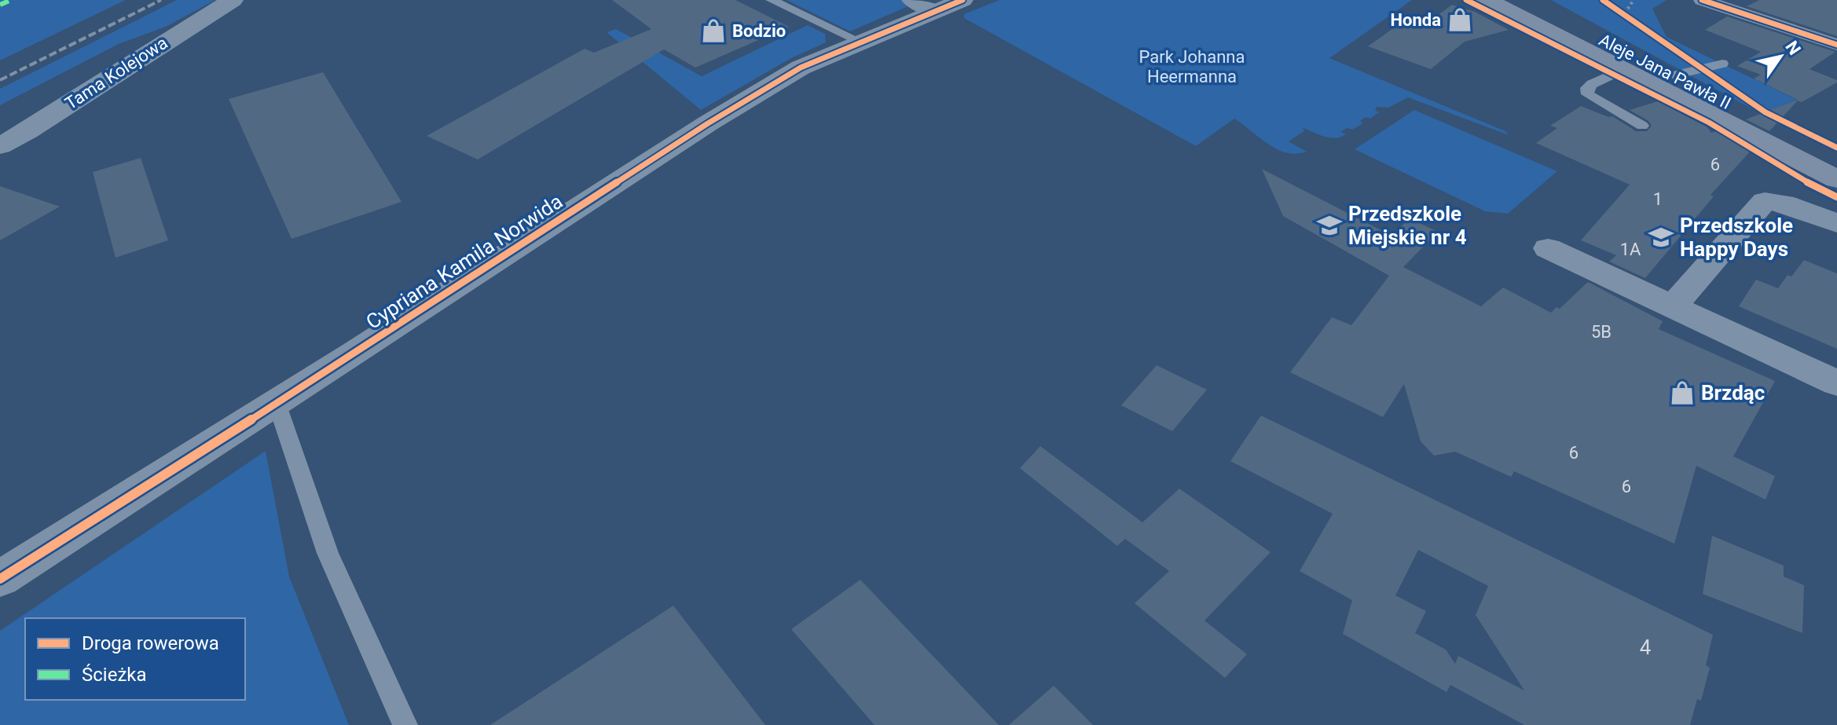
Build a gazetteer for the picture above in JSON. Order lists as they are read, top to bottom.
{
  "streets": {
    "main road": ["Aleje Jana Pawła II"],
    "street": ["Tama Kolejowa", "Cypriana Kamila Norwida"]
  },
  "parks": ["Park Johanna Heermanna"],
  "places": {
    "shop": ["Honda", "Bodzio", "Brzdąc"],
    "school or university": ["Przedszkole Miejskie nr 4", "Przedszkole Happy Days"]
  },
  "house_numbers": [
    "6",
    "1",
    "1A",
    "5B",
    "6",
    "6",
    "4"
  ],
  "legend": ["Droga rowerowa", "Ścieżka"],
  "north": "top right"
}
